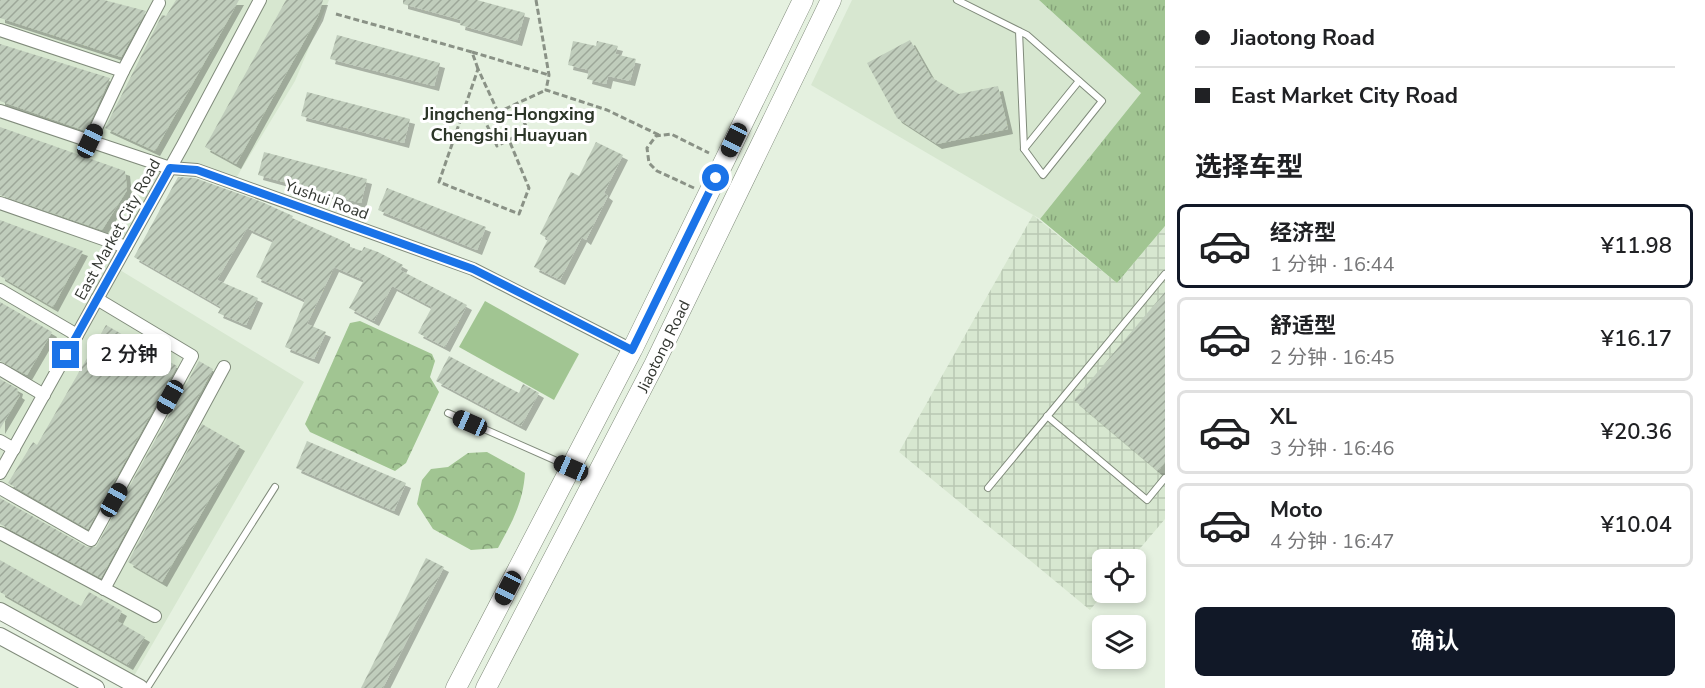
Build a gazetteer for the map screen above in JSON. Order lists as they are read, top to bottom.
{
  "streets": {
    "main road": ["Jiaotong Road"],
    "street": ["Yushui Road", "East Market City Road"]
  },
  "crossings": [
    ["Yushui Road", "East Market City Road"],
    ["Yushui Road", "Jiaotong Road"]
  ],
  "districts": ["Jingcheng-Hongxing Chengshi Huayuan"],
  "page": {
    "banner": ["Jiaotong Road", "East Market City Road"],
    "heading": "选择车型",
    "list": [
      {
        "name": "经济型",
        "note": "1 分钟 · 16:44",
        "value": "¥11.98"
      },
      {
        "name": "舒适型",
        "note": "2 分钟 · 16:45",
        "value": "¥16.17"
      },
      {
        "name": "XL",
        "note": "3 分钟 · 16:46",
        "value": "¥20.36"
      },
      {
        "name": "Moto",
        "note": "4 分钟 · 16:47",
        "value": "¥10.04"
      }
    ],
    "bubble": "2 分钟",
    "buttons": "确认"
  }
}
